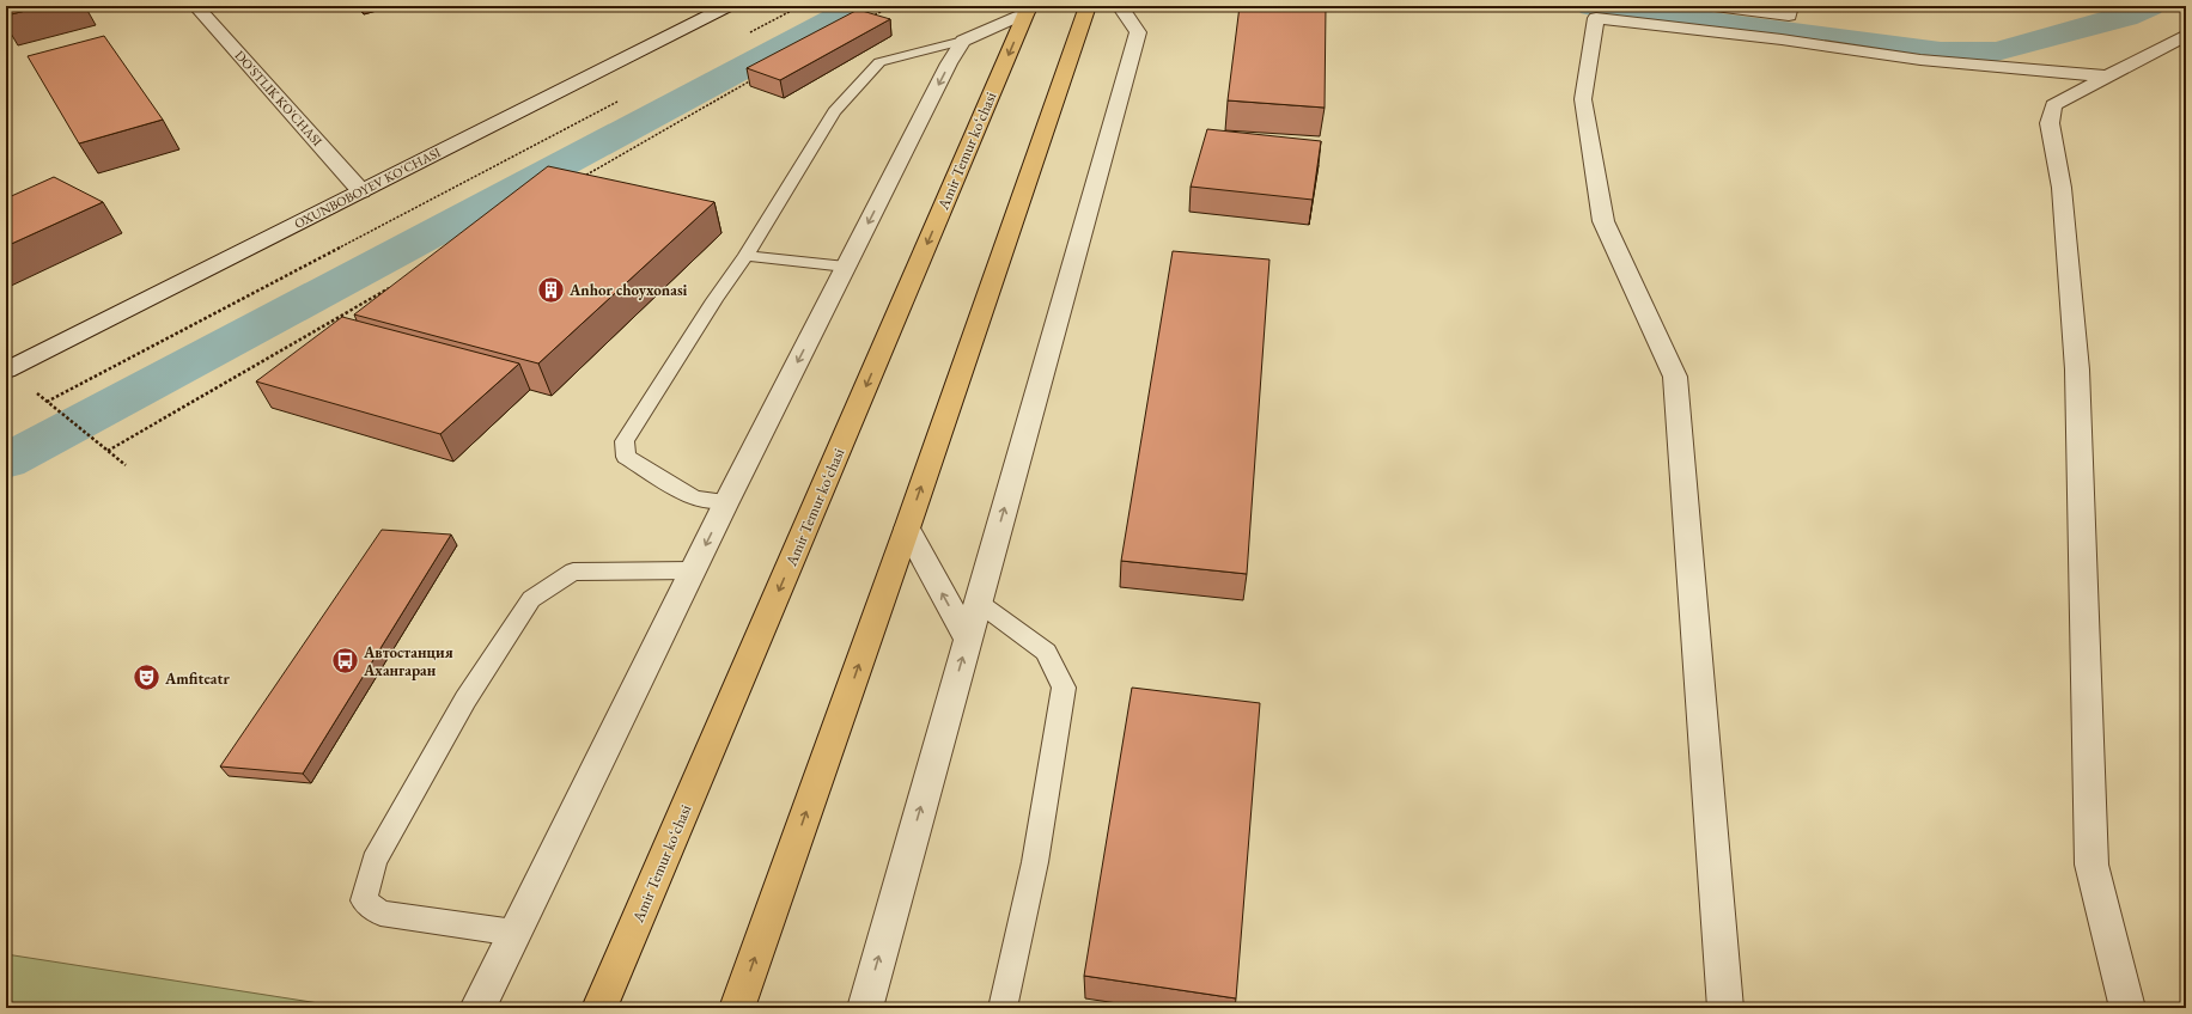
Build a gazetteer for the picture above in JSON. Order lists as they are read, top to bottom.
{
  "streets": {
    "highway": ["Amir Temur koʻchasi"],
    "street": ["DO'STLIK KO'CHASI", "OXUNBOBOYEV KO'CHASI"]
  },
  "crossings": [
    ["DO'STLIK KO'CHASI", "OXUNBOBOYEV KO'CHASI"]
  ],
  "places": {
    "building": ["Anhor choyxonasi"],
    "bus stop": ["Автостанция Ахангаран"],
    "theatre": ["Amfiteatr"]
  }
}
